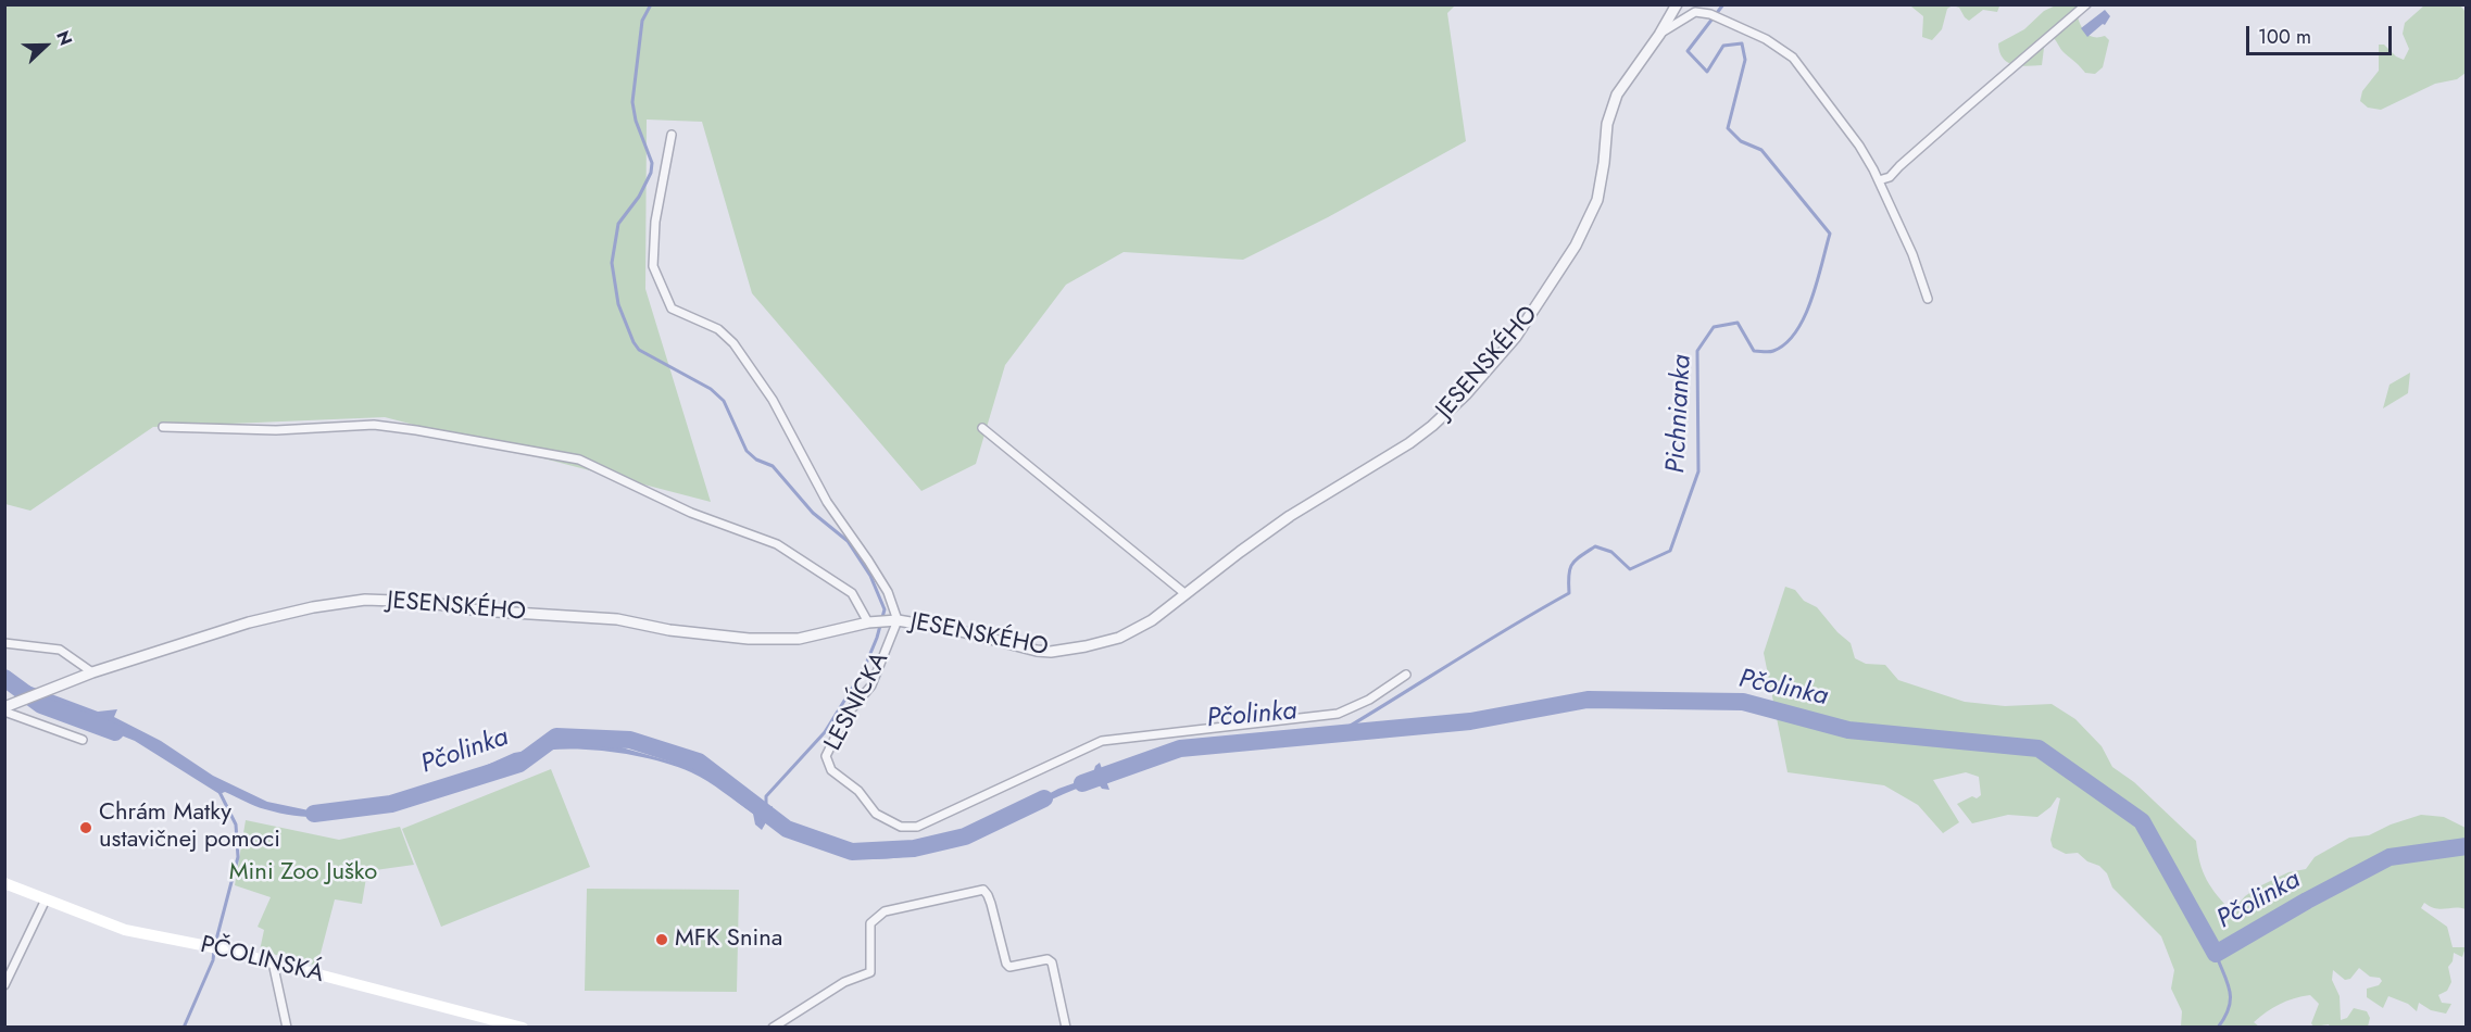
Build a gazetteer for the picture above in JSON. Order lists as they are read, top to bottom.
{
  "streets": {
    "main road": ["PČOLINSKÁ"],
    "street": ["JESENSKÉHO", "LESNÍCKA"]
  },
  "crossings": [
    ["JESENSKÉHO", "LESNÍCKA"]
  ],
  "water": ["Pichnianka", "Pčolinka"],
  "parks": ["Mini Zoo Juško"],
  "places": ["Chrám Matky ustavičnej pomoci", "MFK Snina"],
  "scale_bar": "100 m",
  "north": "right"
}
